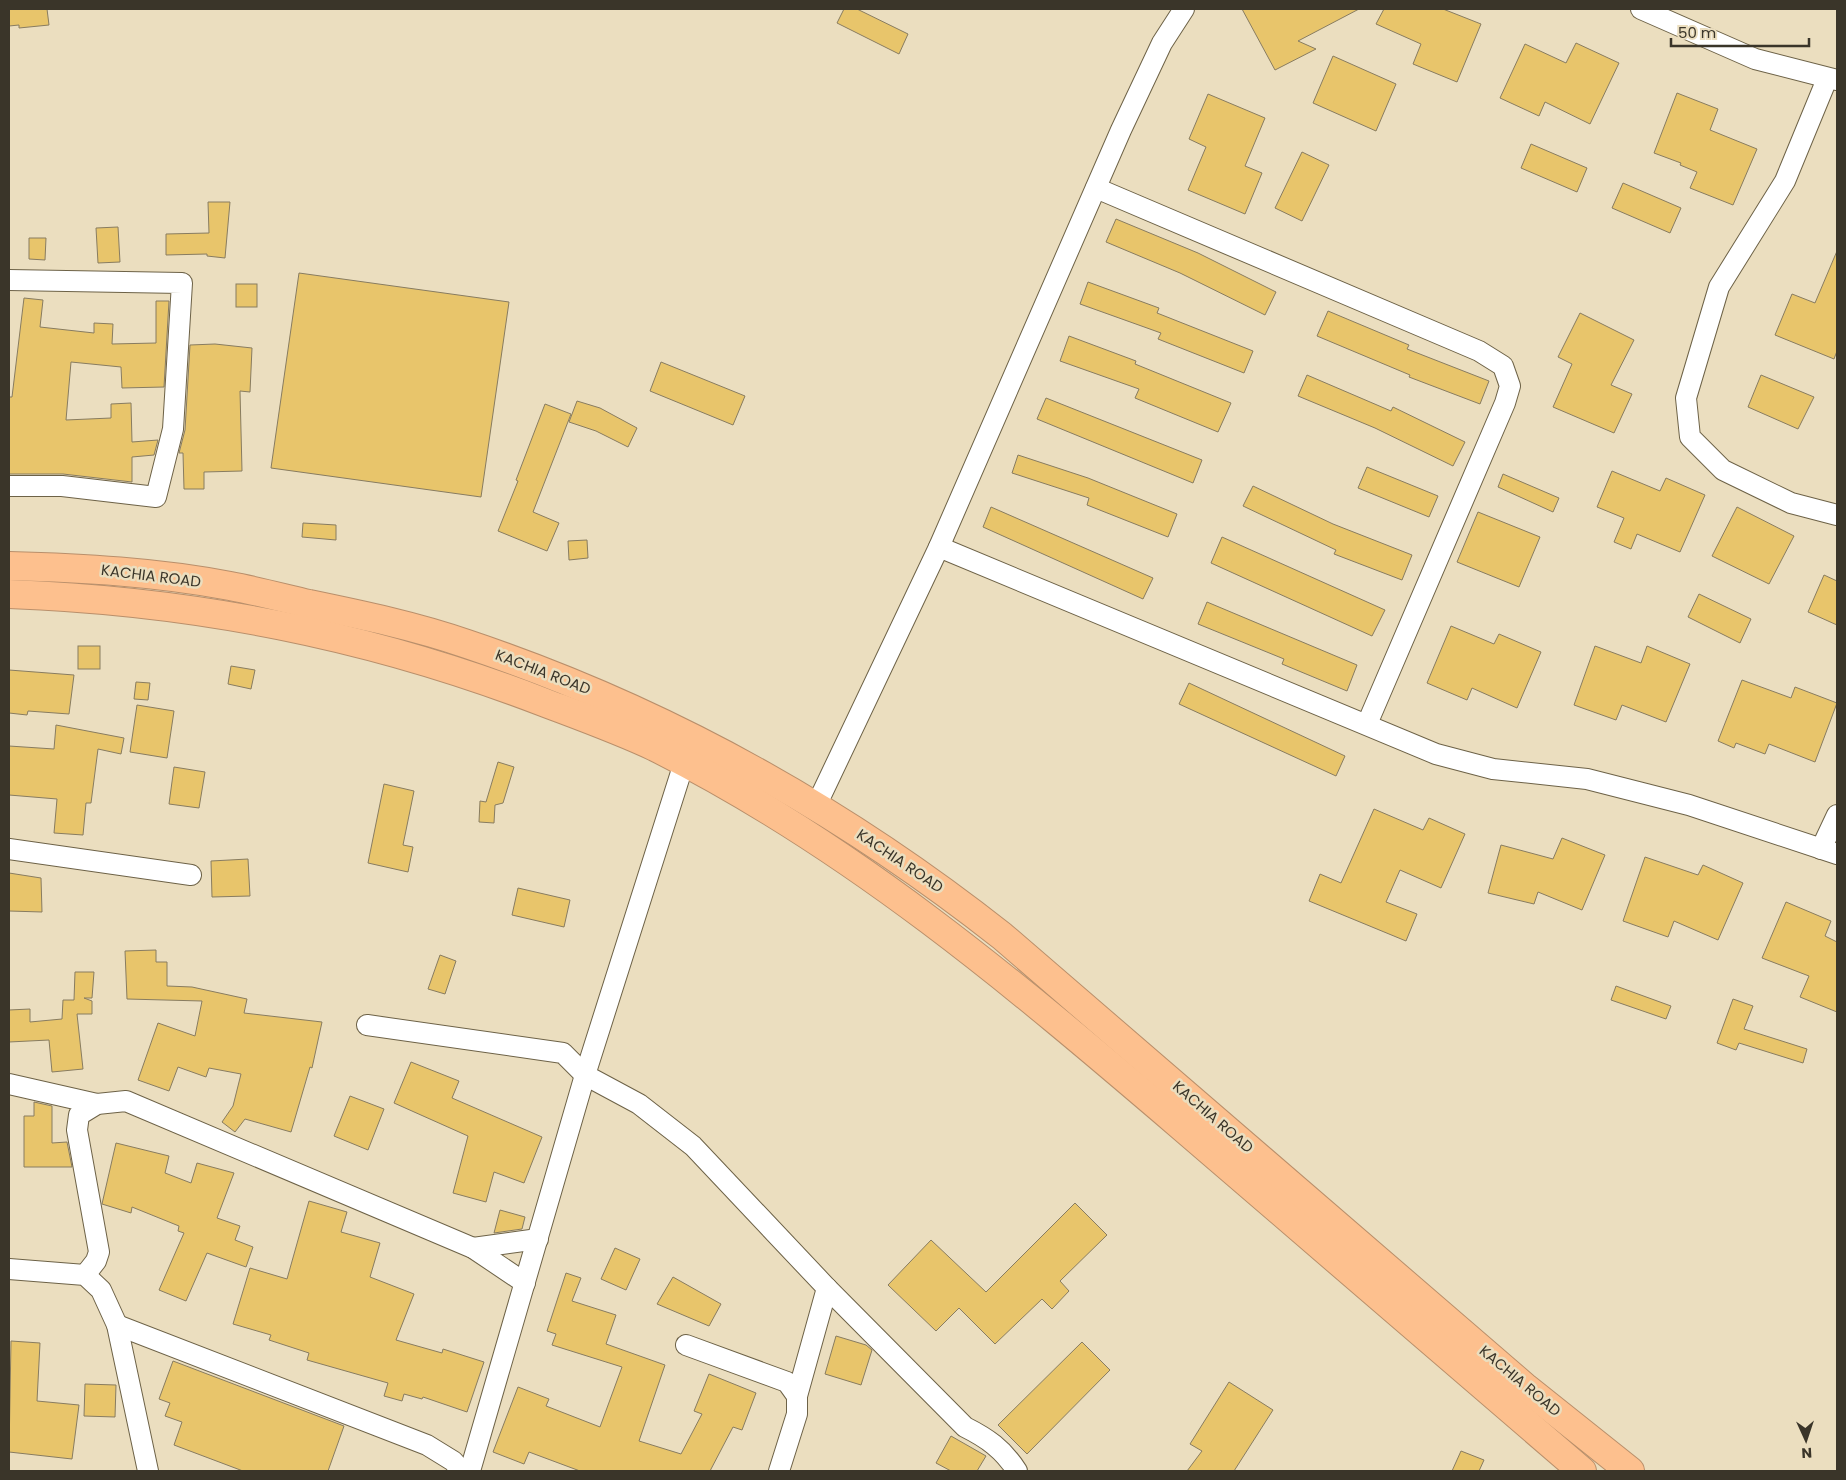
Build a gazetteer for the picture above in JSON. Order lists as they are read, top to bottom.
{
  "streets": {
    "highway": ["KACHIA ROAD"]
  },
  "scale_bar": "50 m",
  "north": "bottom"
}
